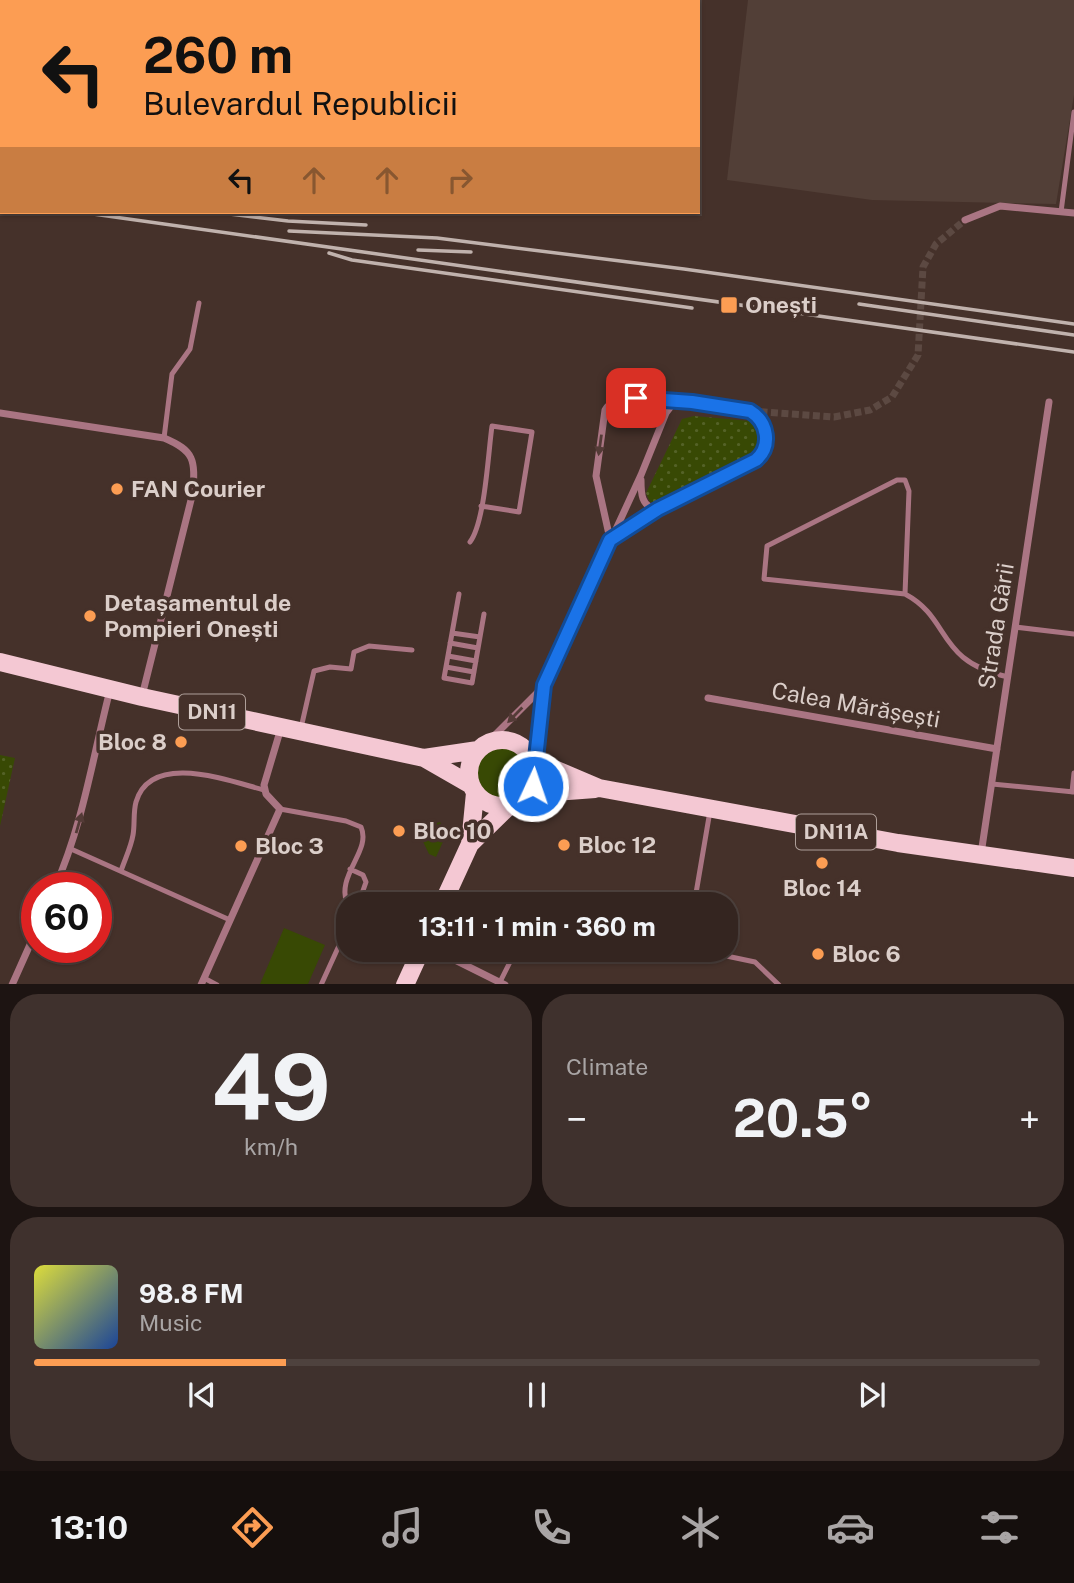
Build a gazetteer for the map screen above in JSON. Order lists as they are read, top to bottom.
{
  "streets": {
    "main road": ["DN11", "DN11A"],
    "street": ["Strada Gării", "Calea Mărășești"]
  },
  "crossings": [
    ["Strada Gării", "Calea Mărășești"],
    ["Strada Gării", "DN11A"],
    ["DN11", "DN11A"]
  ],
  "places": {
    "transit": ["Onești"],
    "other": [
      "FAN Courier",
      "Detașamentul de Pompieri Onești",
      "Bloc 8",
      "Bloc 10",
      "Bloc 12",
      "Bloc 3",
      "Bloc 14",
      "Bloc 6"
    ]
  },
  "page": {
    "turn": ["260 m", "Bulevardul Republicii"],
    "limit": "60",
    "trip": "13:11 · 1 min · 360 m",
    "tile": [
      ["49", "km/h"],
      "Climate"
    ],
    "heat": ["−", "20.5°", "+"],
    "song": ["98.8 FM", "Music"],
    "tabs": "13:10"
  }
}
